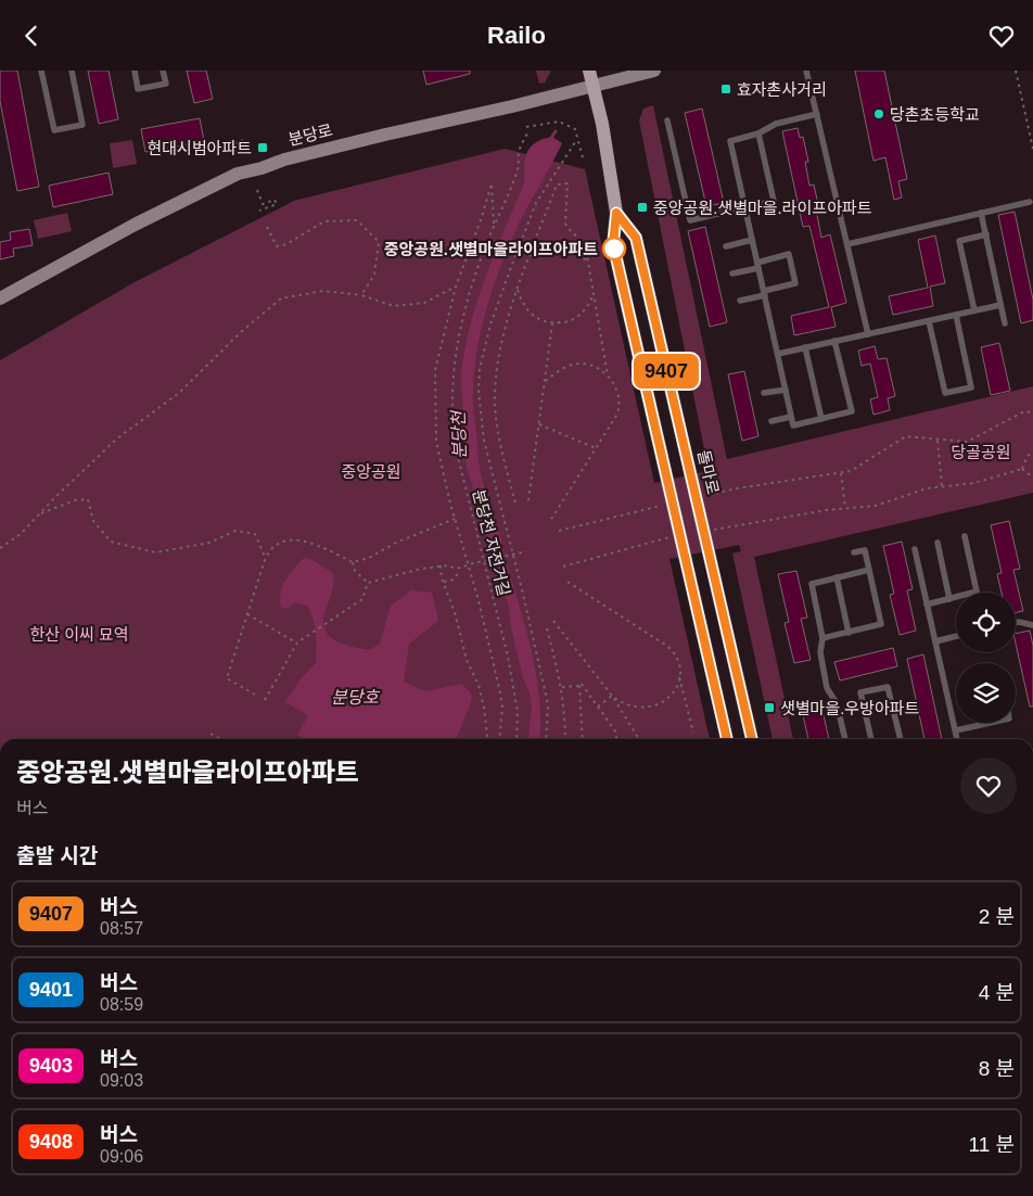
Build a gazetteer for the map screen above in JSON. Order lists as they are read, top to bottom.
{
  "streets": {
    "main road": ["분당로", "돌마로"],
    "path": ["분당천 자전거길"]
  },
  "crossings": [
    ["분당로", "돌마로"]
  ],
  "water": ["분당천", "분당호"],
  "parks": ["당골공원", "중앙공원", "한산 이씨 묘역"],
  "places": {
    "transit": [
      "효자촌사거리",
      "현대시범아파트",
      "중앙공원.샛별마을.라이프아파트",
      "샛별마을.우방아파트"
    ],
    "other": ["당촌초등학교", "중앙공원.샛별마을라이프아파트"]
  },
  "lines": ["bus line 9407"],
  "page": {
    "header": "Railo",
    "on_map": "9407",
    "heading": [
      ["중앙공원.샛별마을라이프아파트", "버스"],
      "출발 시간"
    ],
    "list": [
      {
        "mark": "9407",
        "name": "버스",
        "note": "08:57",
        "value": "2 분"
      },
      {
        "mark": "9401",
        "name": "버스",
        "note": "08:59",
        "value": "4 분"
      },
      {
        "mark": "9403",
        "name": "버스",
        "note": "09:03",
        "value": "8 분"
      },
      {
        "mark": "9408",
        "name": "버스",
        "note": "09:06",
        "value": "11 분"
      }
    ]
  }
}
